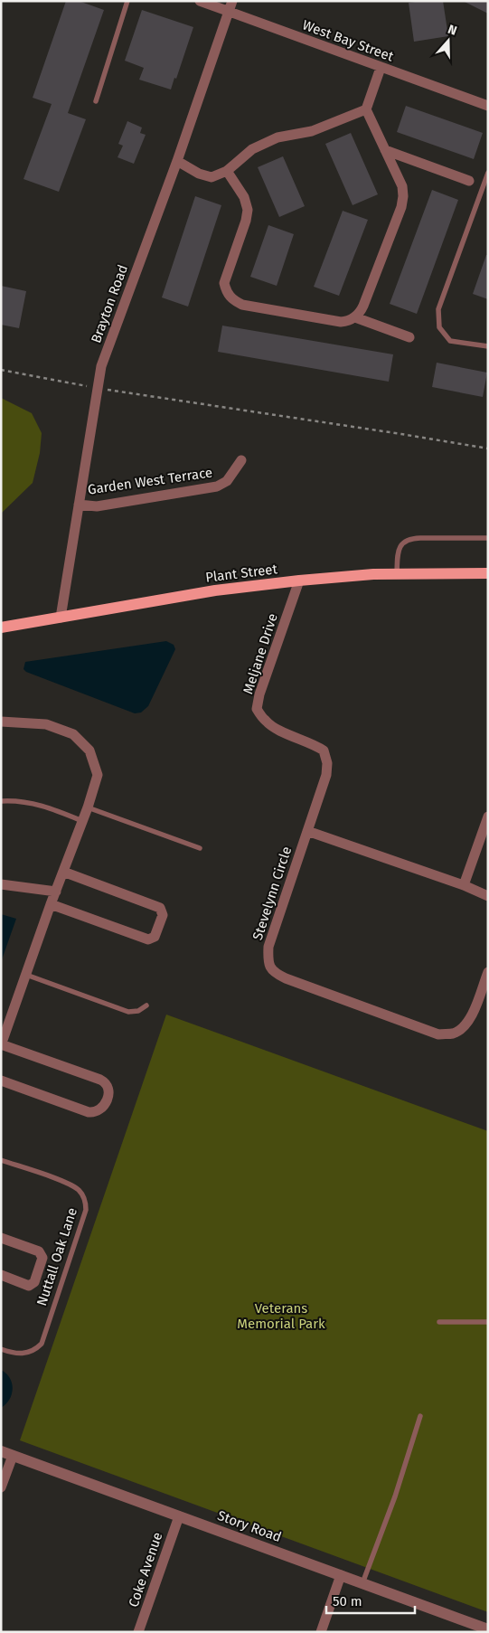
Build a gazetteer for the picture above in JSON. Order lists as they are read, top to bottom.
{
  "streets": {
    "main road": ["Plant Street"],
    "street": [
      "West Bay Street",
      "Brayton Road",
      "Garden West Terrace",
      "Meljane Drive",
      "Stevelynn Circle",
      "Story Road",
      "Coke Avenue"
    ],
    "lane": ["Nuttall Oak Lane"]
  },
  "crossings": [
    ["West Bay Street", "Brayton Road"],
    ["Brayton Road", "Garden West Terrace"],
    ["Brayton Road", "Plant Street"],
    ["Plant Street", "Meljane Drive"],
    ["Meljane Drive", "Stevelynn Circle"],
    ["Story Road", "Coke Avenue"]
  ],
  "parks": ["Veterans Memorial Park"],
  "scale_bar": "50 m",
  "north": "top"
}
